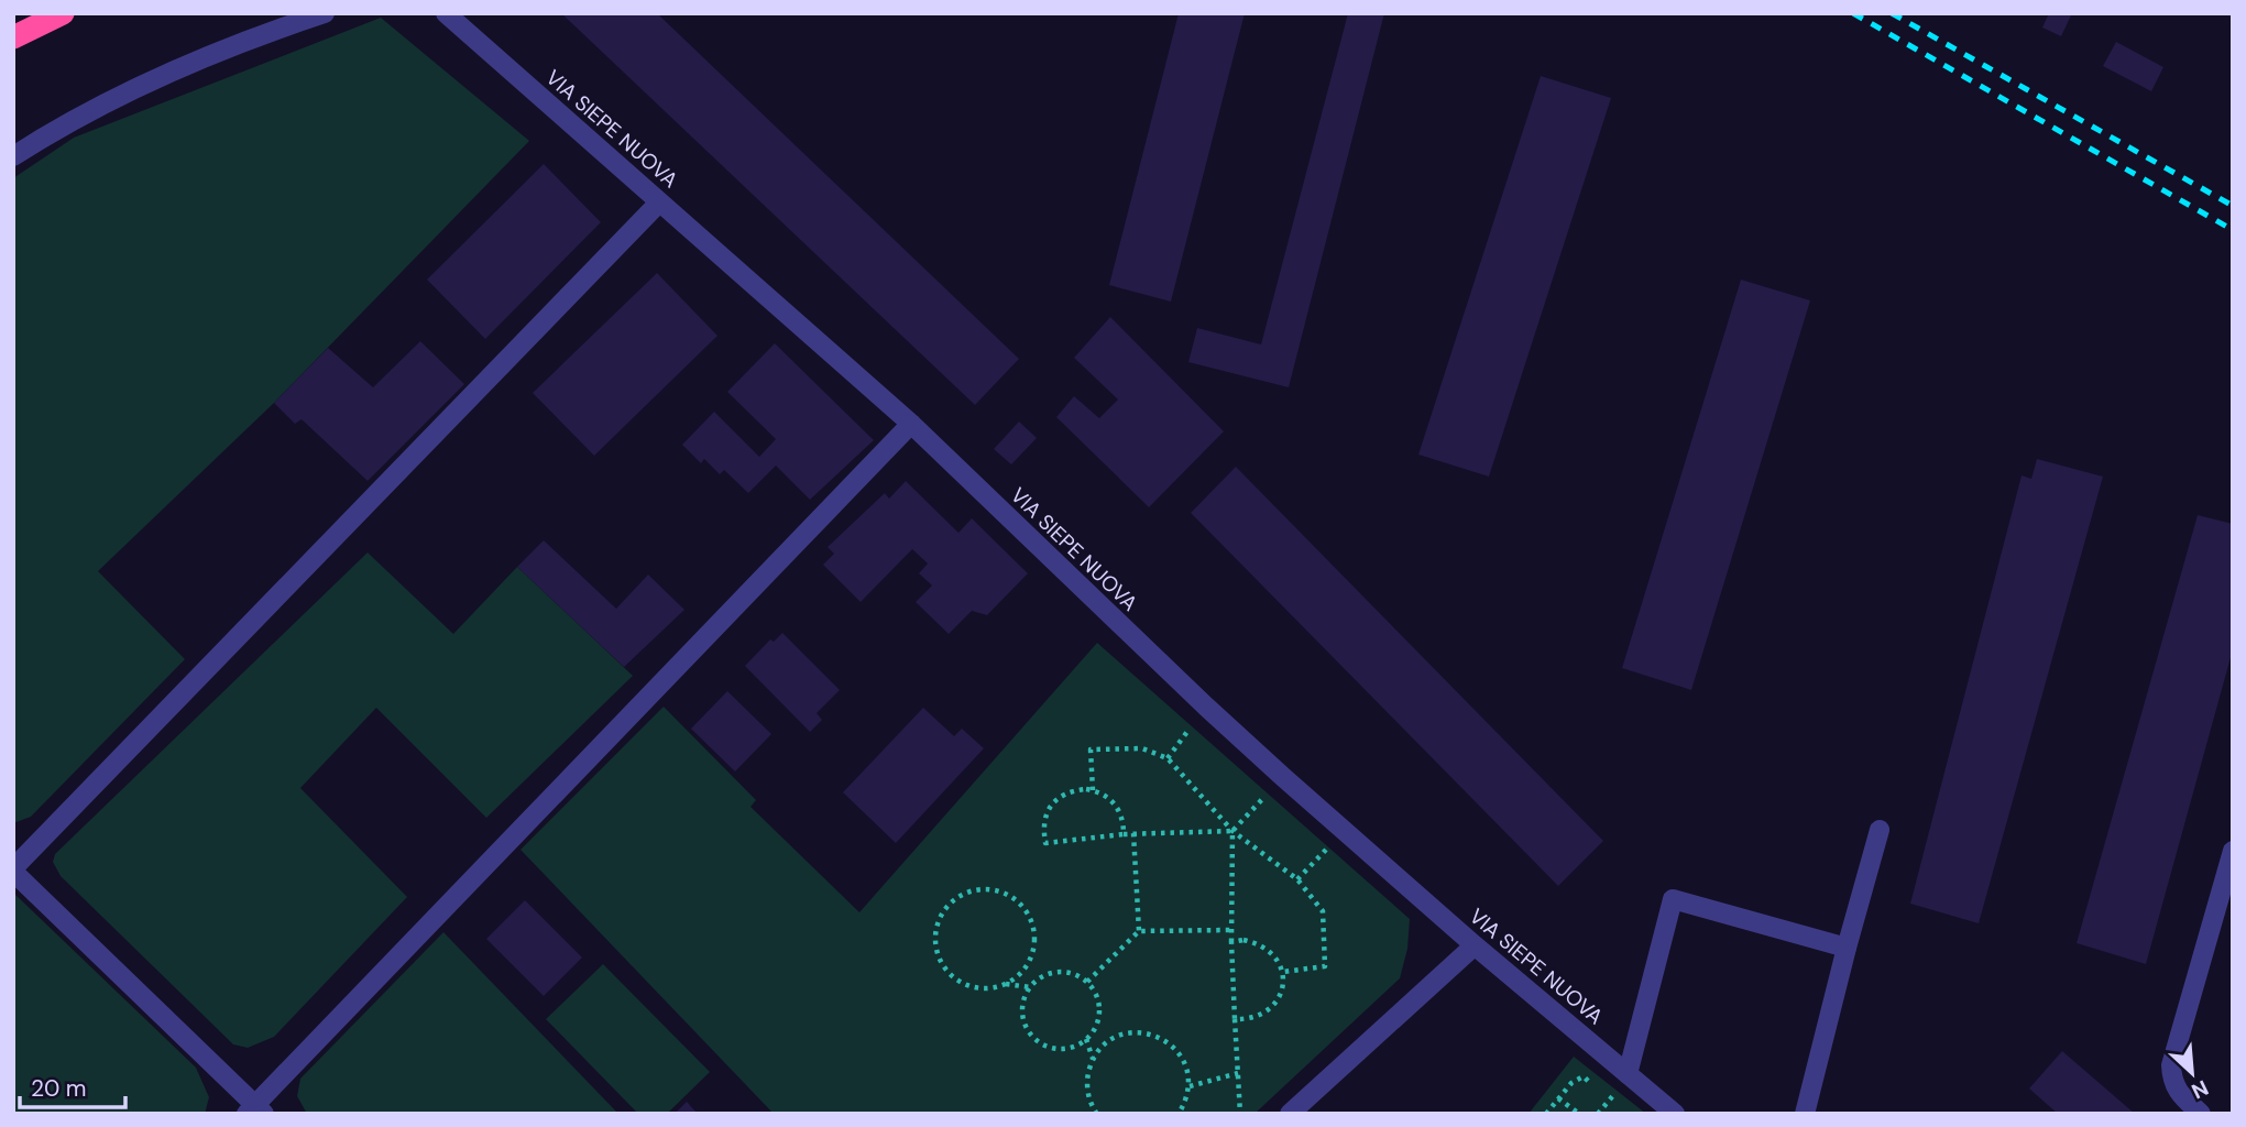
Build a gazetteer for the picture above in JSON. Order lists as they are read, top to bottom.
{
  "streets": {
    "street": ["VIA SIEPE NUOVA"]
  },
  "scale_bar": "20 m",
  "north": "bottom right"
}
